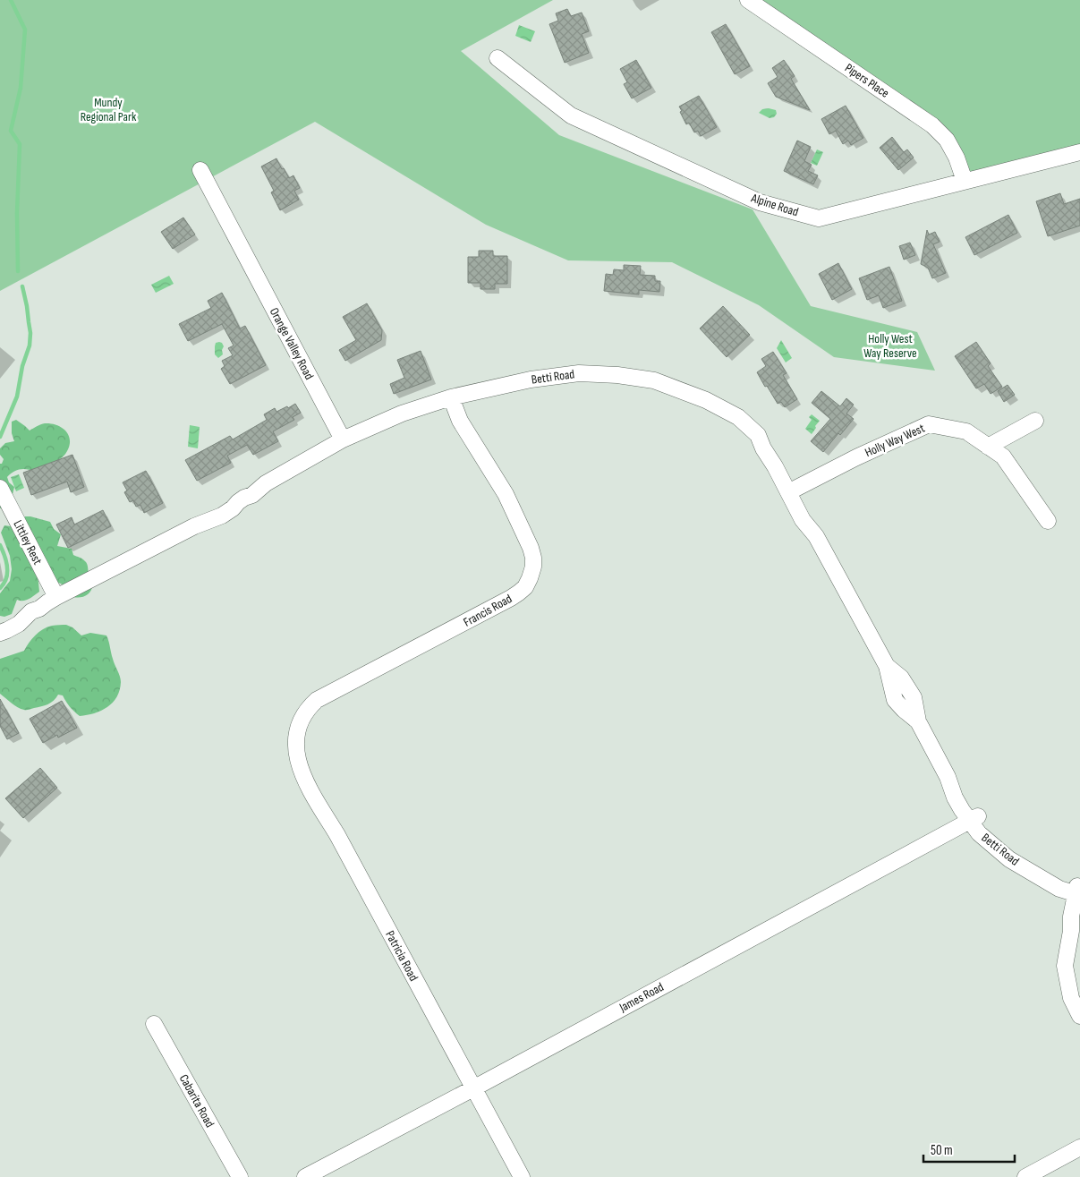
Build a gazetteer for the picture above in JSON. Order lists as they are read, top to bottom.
{
  "streets": {
    "street": [
      "Pipers Place",
      "Alpine Road",
      "Orange Valley Road",
      "Betti Road",
      "Holly Way West",
      "Littley Rest",
      "Francis Road",
      "Patricia Road",
      "James Road",
      "Cabarita Road"
    ]
  },
  "crossings": [
    ["Pipers Place", "Alpine Road"],
    ["Orange Valley Road", "Betti Road"],
    ["Betti Road", "Holly Way West"],
    ["Betti Road", "Francis Road"],
    ["Betti Road", "James Road"],
    ["Francis Road", "Patricia Road"],
    ["Patricia Road", "James Road"]
  ],
  "parks": ["Mundy Regional Park", "Holly West Way Reserve"],
  "scale_bar": "50 m"
}
